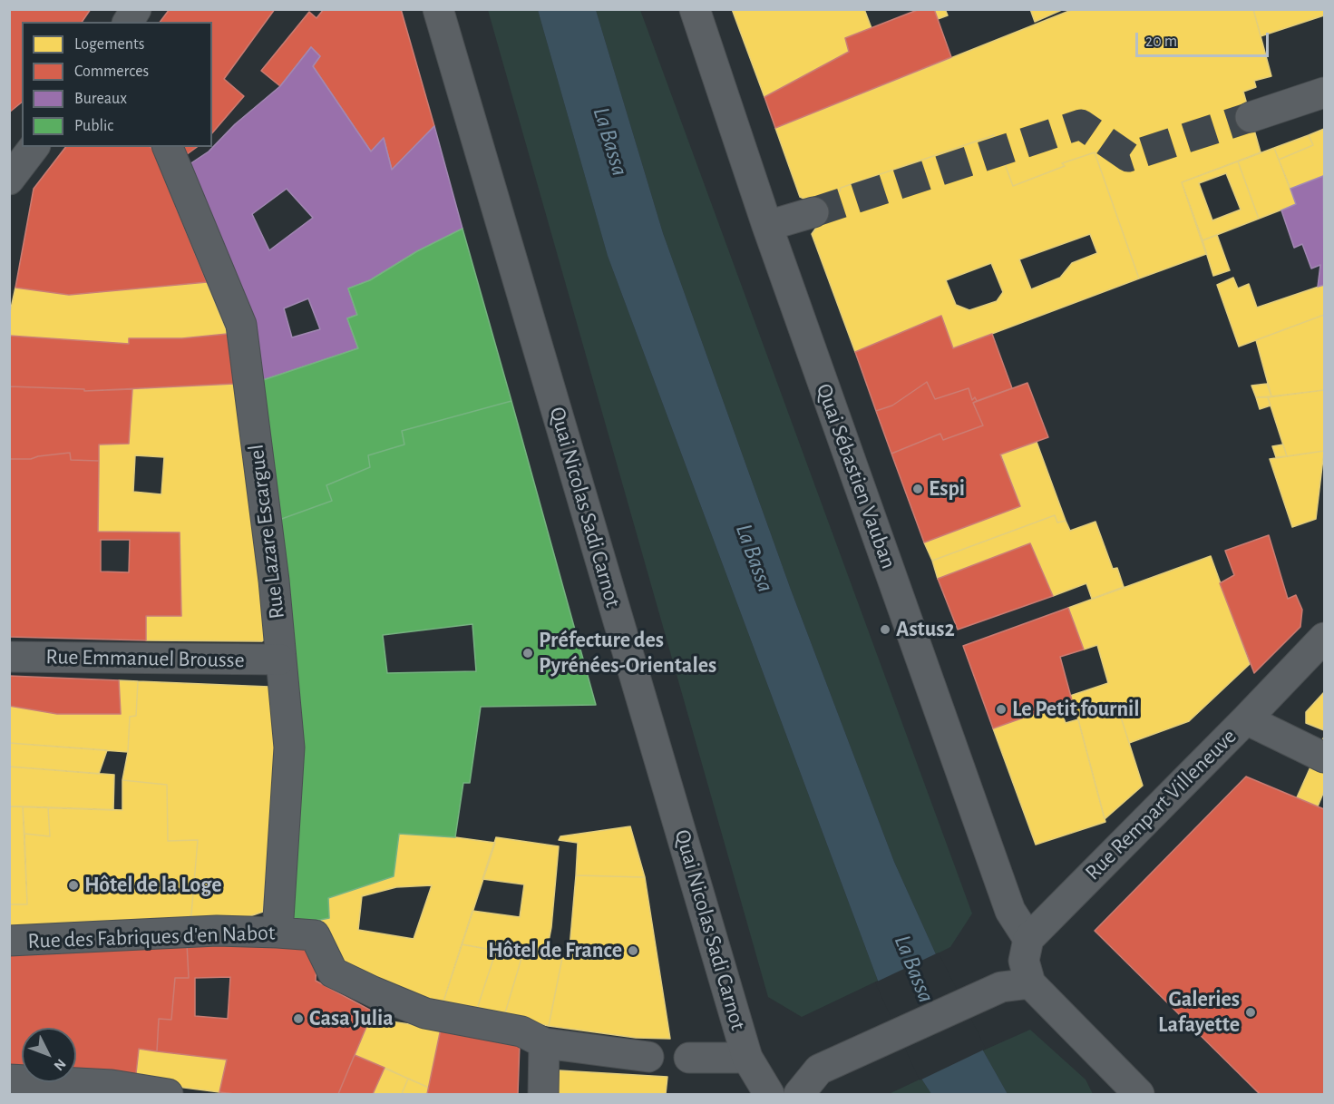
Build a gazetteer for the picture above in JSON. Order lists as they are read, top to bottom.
{
  "streets": {
    "street": [
      "Quai Sébastien Vauban",
      "Quai Nicolas Sadi Carnot",
      "Rue Lazare Escarguel",
      "Rue Emmanuel Brousse",
      "Rue Rempart Villeneuve",
      "Rue des Fabriques d'en Nabot"
    ]
  },
  "crossings": [
    ["Quai Sébastien Vauban", "Rue Rempart Villeneuve"],
    ["Rue Lazare Escarguel", "Rue Emmanuel Brousse"],
    ["Rue Lazare Escarguel", "Rue des Fabriques d'en Nabot"]
  ],
  "water": ["La Bassa"],
  "places": [
    "Espi",
    "Astus2",
    "Préfecture des Pyrénées-Orientales",
    "Le Petit fournil",
    "Hôtel de la Loge",
    "Hôtel de France",
    "Galeries Lafayette",
    "Casa Julia"
  ],
  "legend": [
    "Logements",
    "Commerces",
    "Bureaux",
    "Public"
  ],
  "scale_bar": "20 m",
  "north": "bottom right"
}
